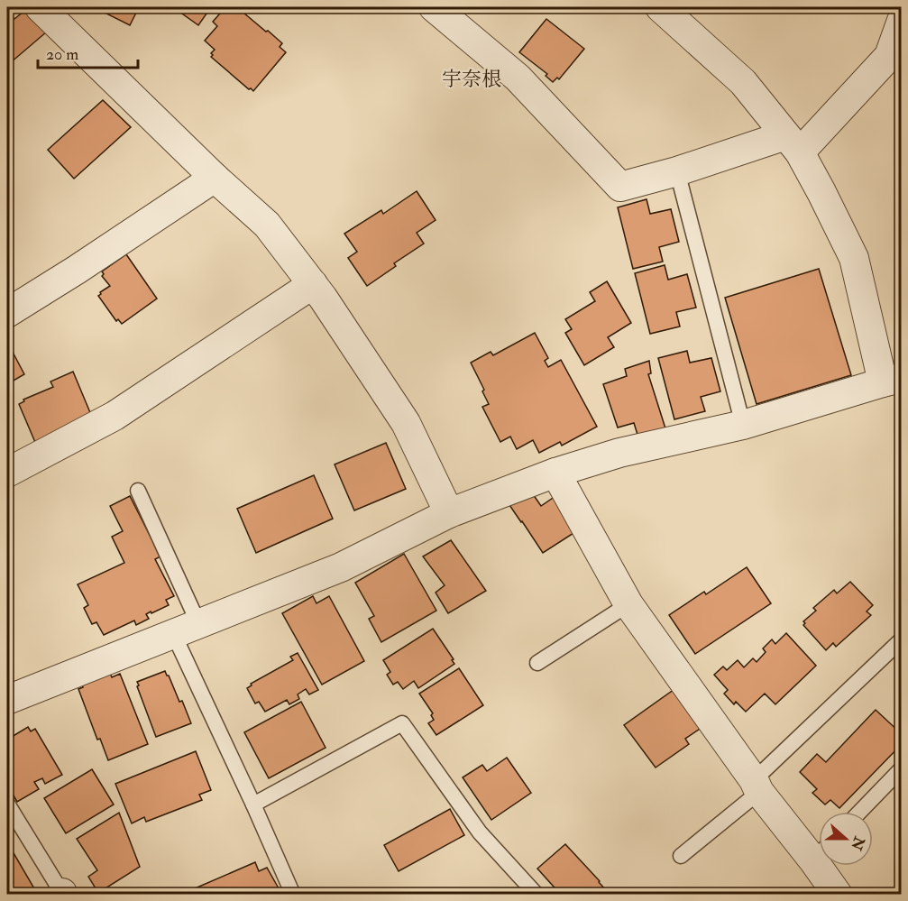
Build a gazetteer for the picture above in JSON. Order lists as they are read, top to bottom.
{
  "districts": ["宇奈根"],
  "scale_bar": "20 m",
  "north": "right"
}
